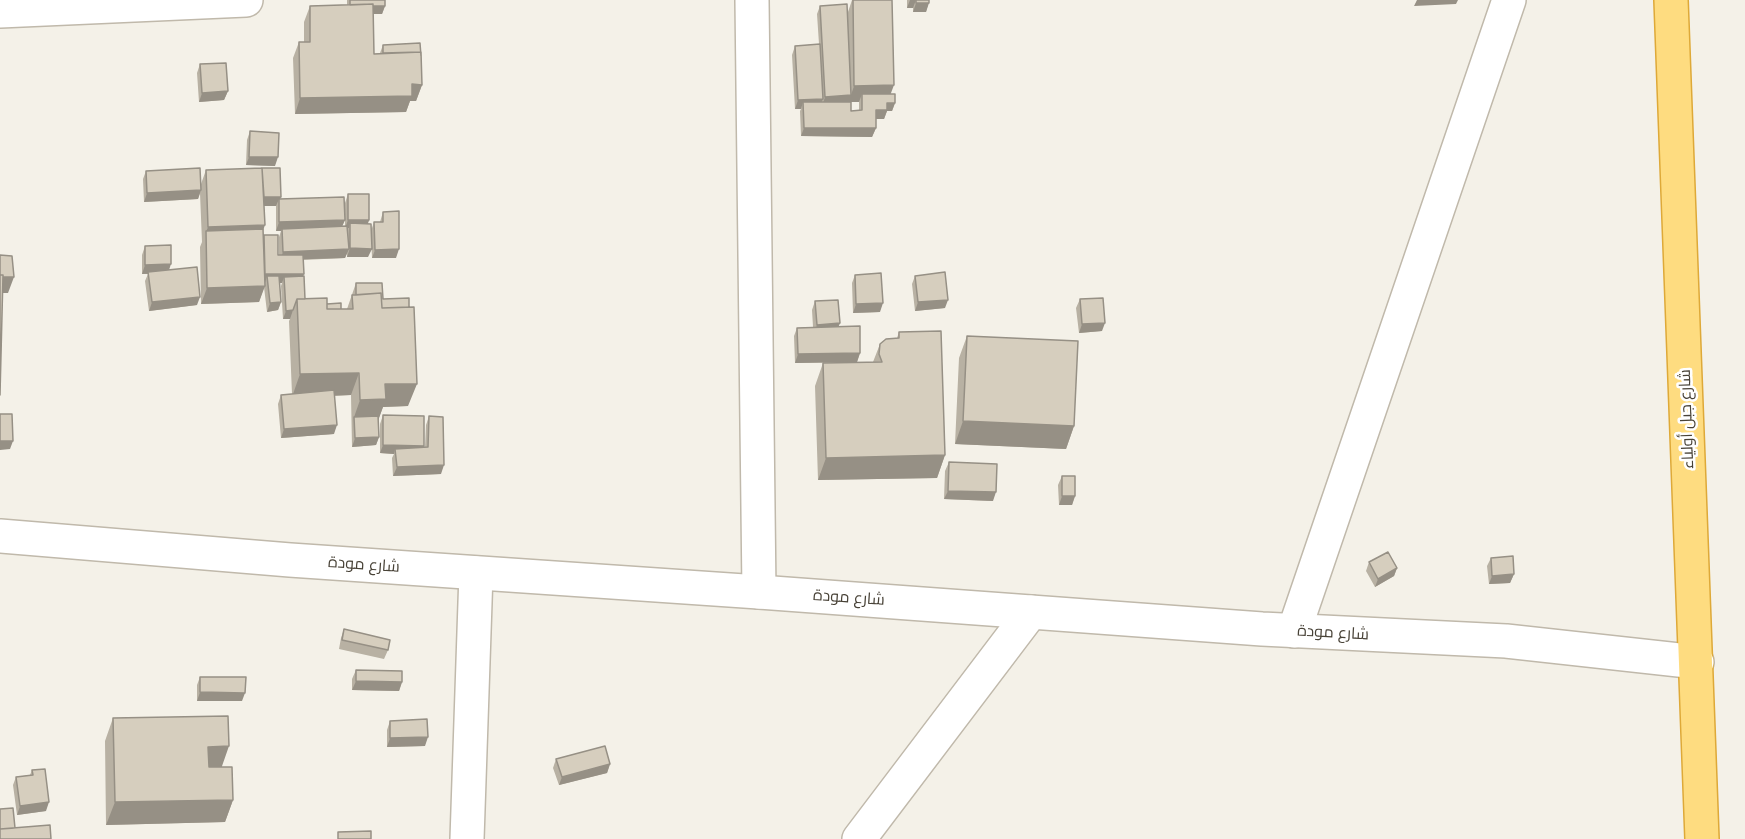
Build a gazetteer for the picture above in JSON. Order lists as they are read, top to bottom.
{
  "streets": {
    "highway": ["شارع جبل أولياء"],
    "street": ["شارع مودة"]
  },
  "crossings": [
    ["شارع جبل أولياء", "شارع مودة"]
  ]
}
